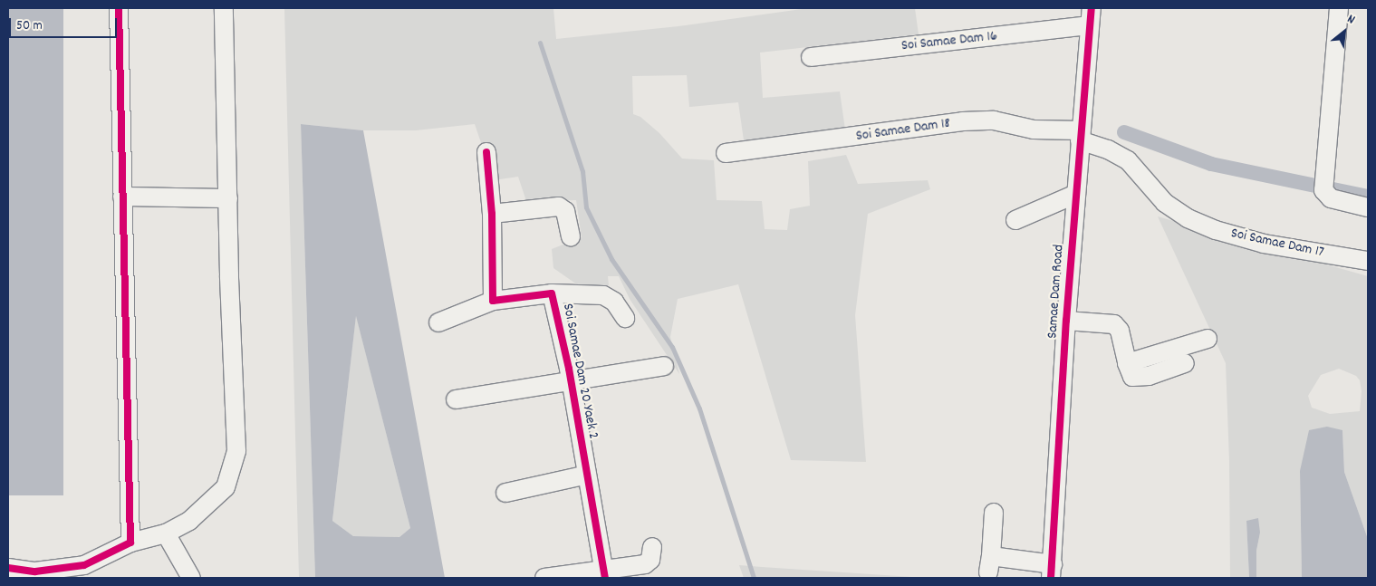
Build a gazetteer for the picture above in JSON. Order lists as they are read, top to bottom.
{
  "streets": {
    "street": [
      "Soi Samae Dam 16",
      "Soi Samae Dam 18",
      "Soi Samae Dam 17",
      "Samae Dam Road",
      "Soi Samae Dam 20 Yaek 2"
    ]
  },
  "crossings": [
    ["Soi Samae Dam 16", "Samae Dam Road"],
    ["Soi Samae Dam 18", "Soi Samae Dam 17"],
    ["Soi Samae Dam 18", "Samae Dam Road"],
    ["Soi Samae Dam 17", "Samae Dam Road"]
  ],
  "scale_bar": "50 m",
  "north": "top right"
}
